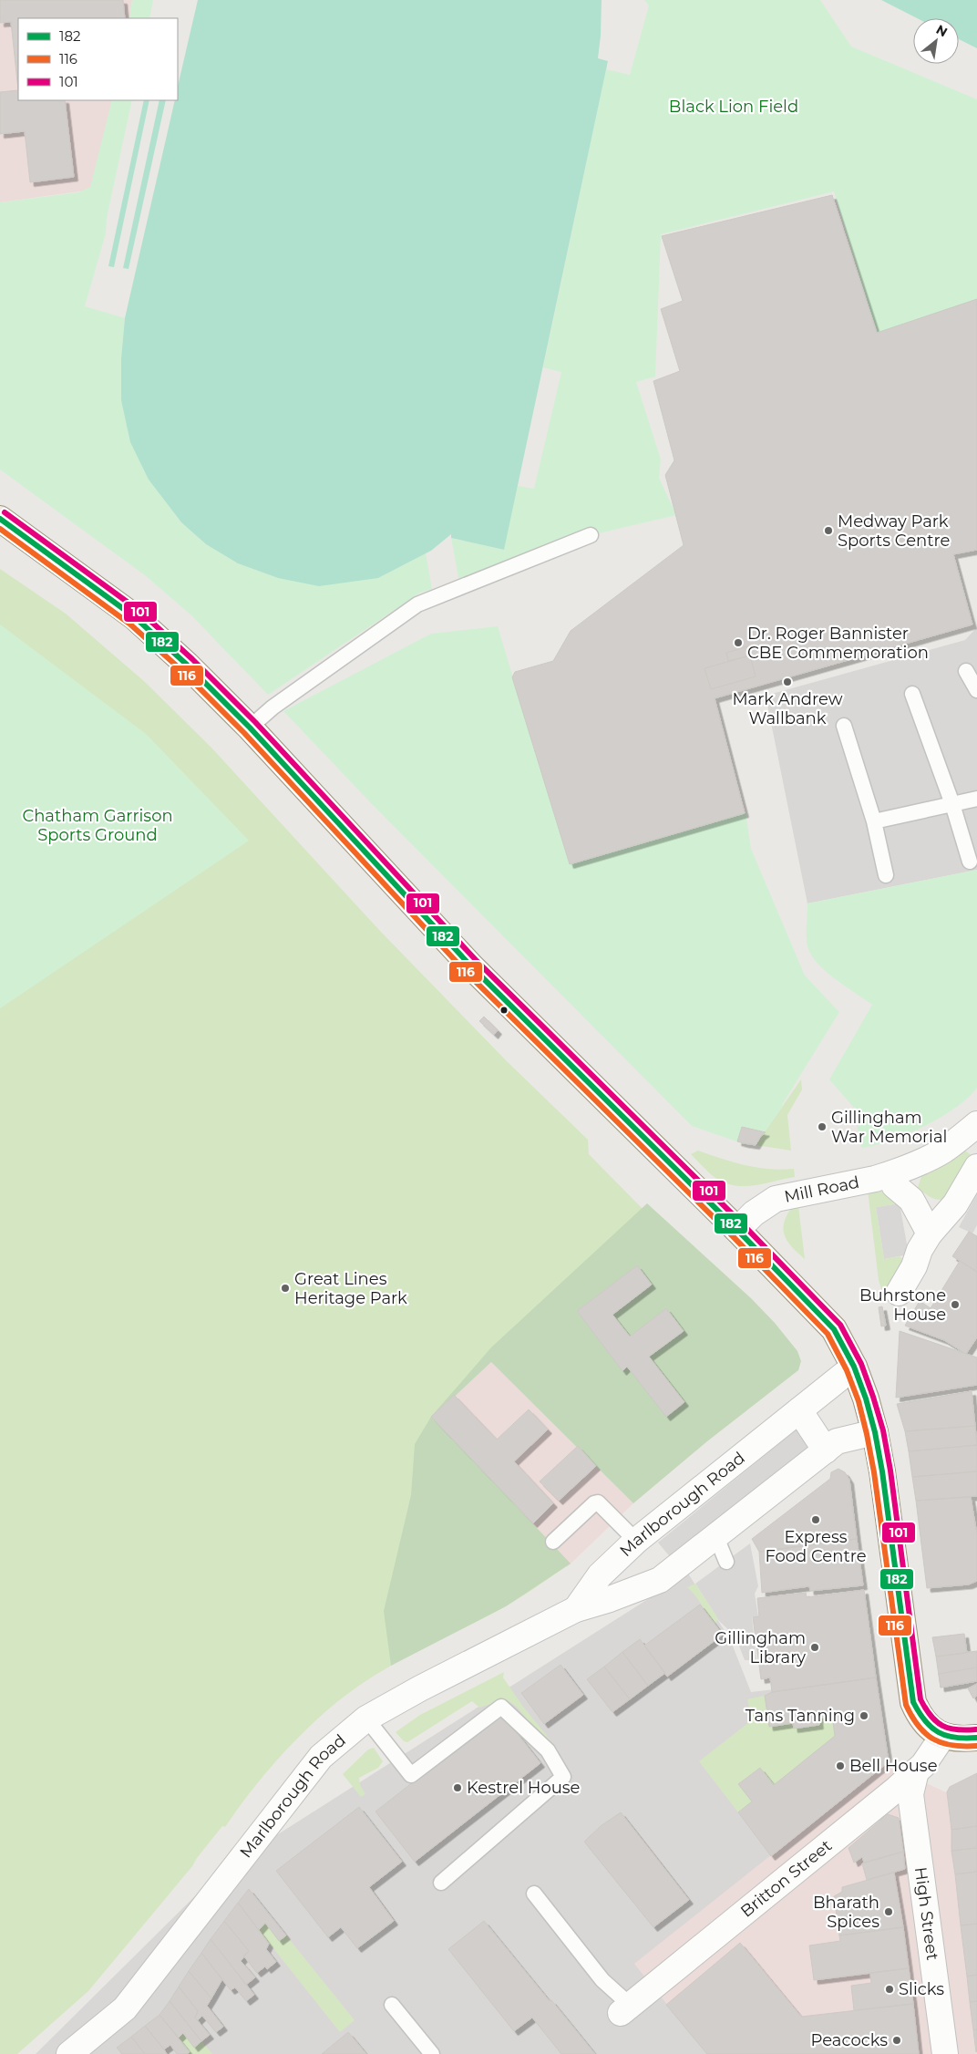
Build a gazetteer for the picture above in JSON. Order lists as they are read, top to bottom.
{
  "streets": {
    "street": [
      "Mill Road",
      "Marlborough Road",
      "Britton Street",
      "High Street"
    ]
  },
  "crossings": [
    ["Britton Street", "High Street"]
  ],
  "parks": ["Black Lion Field", "Chatham Garrison Sports Ground"],
  "places": [
    "Medway Park Sports Centre",
    "Dr. Roger Bannister CBE Commemoration",
    "Mark Andrew Wallbank",
    "Gillingham War Memorial",
    "Great Lines Heritage Park",
    "Buhrstone House",
    "Express Food Centre",
    "Gillingham Library",
    "Tans Tanning",
    "Bell House",
    "Kestrel House",
    "Bharath Spices",
    "Slicks",
    "Peacocks"
  ],
  "lines": ["transit line 101", "transit line 182", "transit line 116"],
  "legend": ["182", "116", "101"],
  "north": "top right"
}
